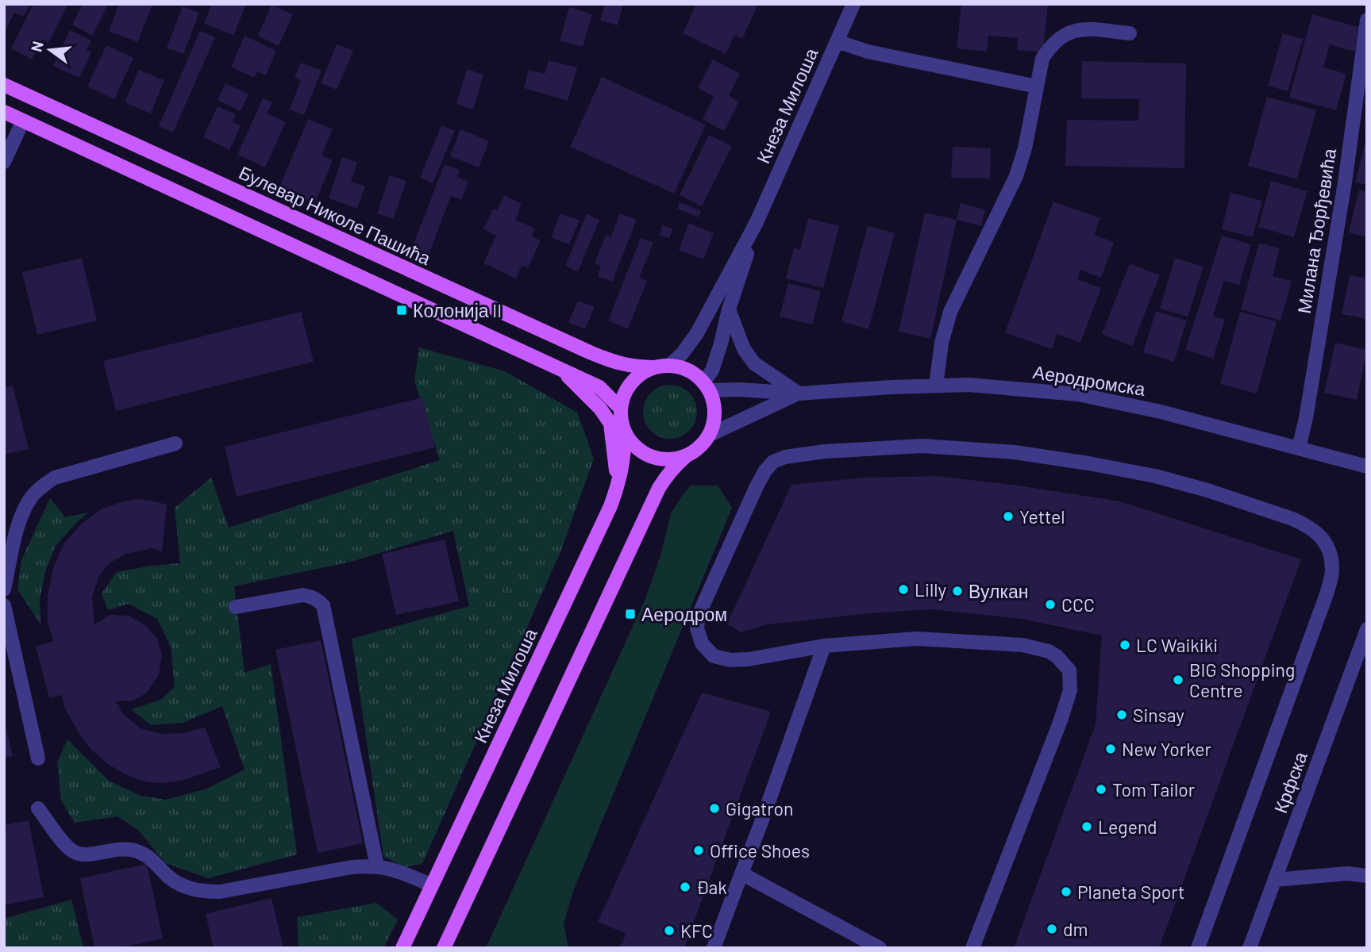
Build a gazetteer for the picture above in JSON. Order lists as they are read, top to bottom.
{
  "streets": {
    "main road": ["Кнеза Милоша", "Булевар Николе Пашића"],
    "street": ["Милана Ђорђевића", "Аеродромска", "Крфска"]
  },
  "crossings": [
    ["Кнеза Милоша", "Булевар Николе Пашића"],
    ["Кнеза Милоша", "Аеродромска"],
    ["Булевар Николе Пашића", "Аеродромска"],
    ["Милана Ђорђевића", "Аеродромска"]
  ],
  "places": {
    "transit": ["Колонија II", "Аеродром"],
    "other": [
      "Yettel",
      "Lilly",
      "Вулкан",
      "CCC",
      "LC Waikiki",
      "BIG Shopping Centre",
      "Sinsay",
      "New Yorker",
      "Tom Tailor",
      "Gigatron",
      "Legend",
      "Office Shoes",
      "Đak",
      "Planeta Sport",
      "dm",
      "KFC"
    ]
  },
  "north": "left"
}
